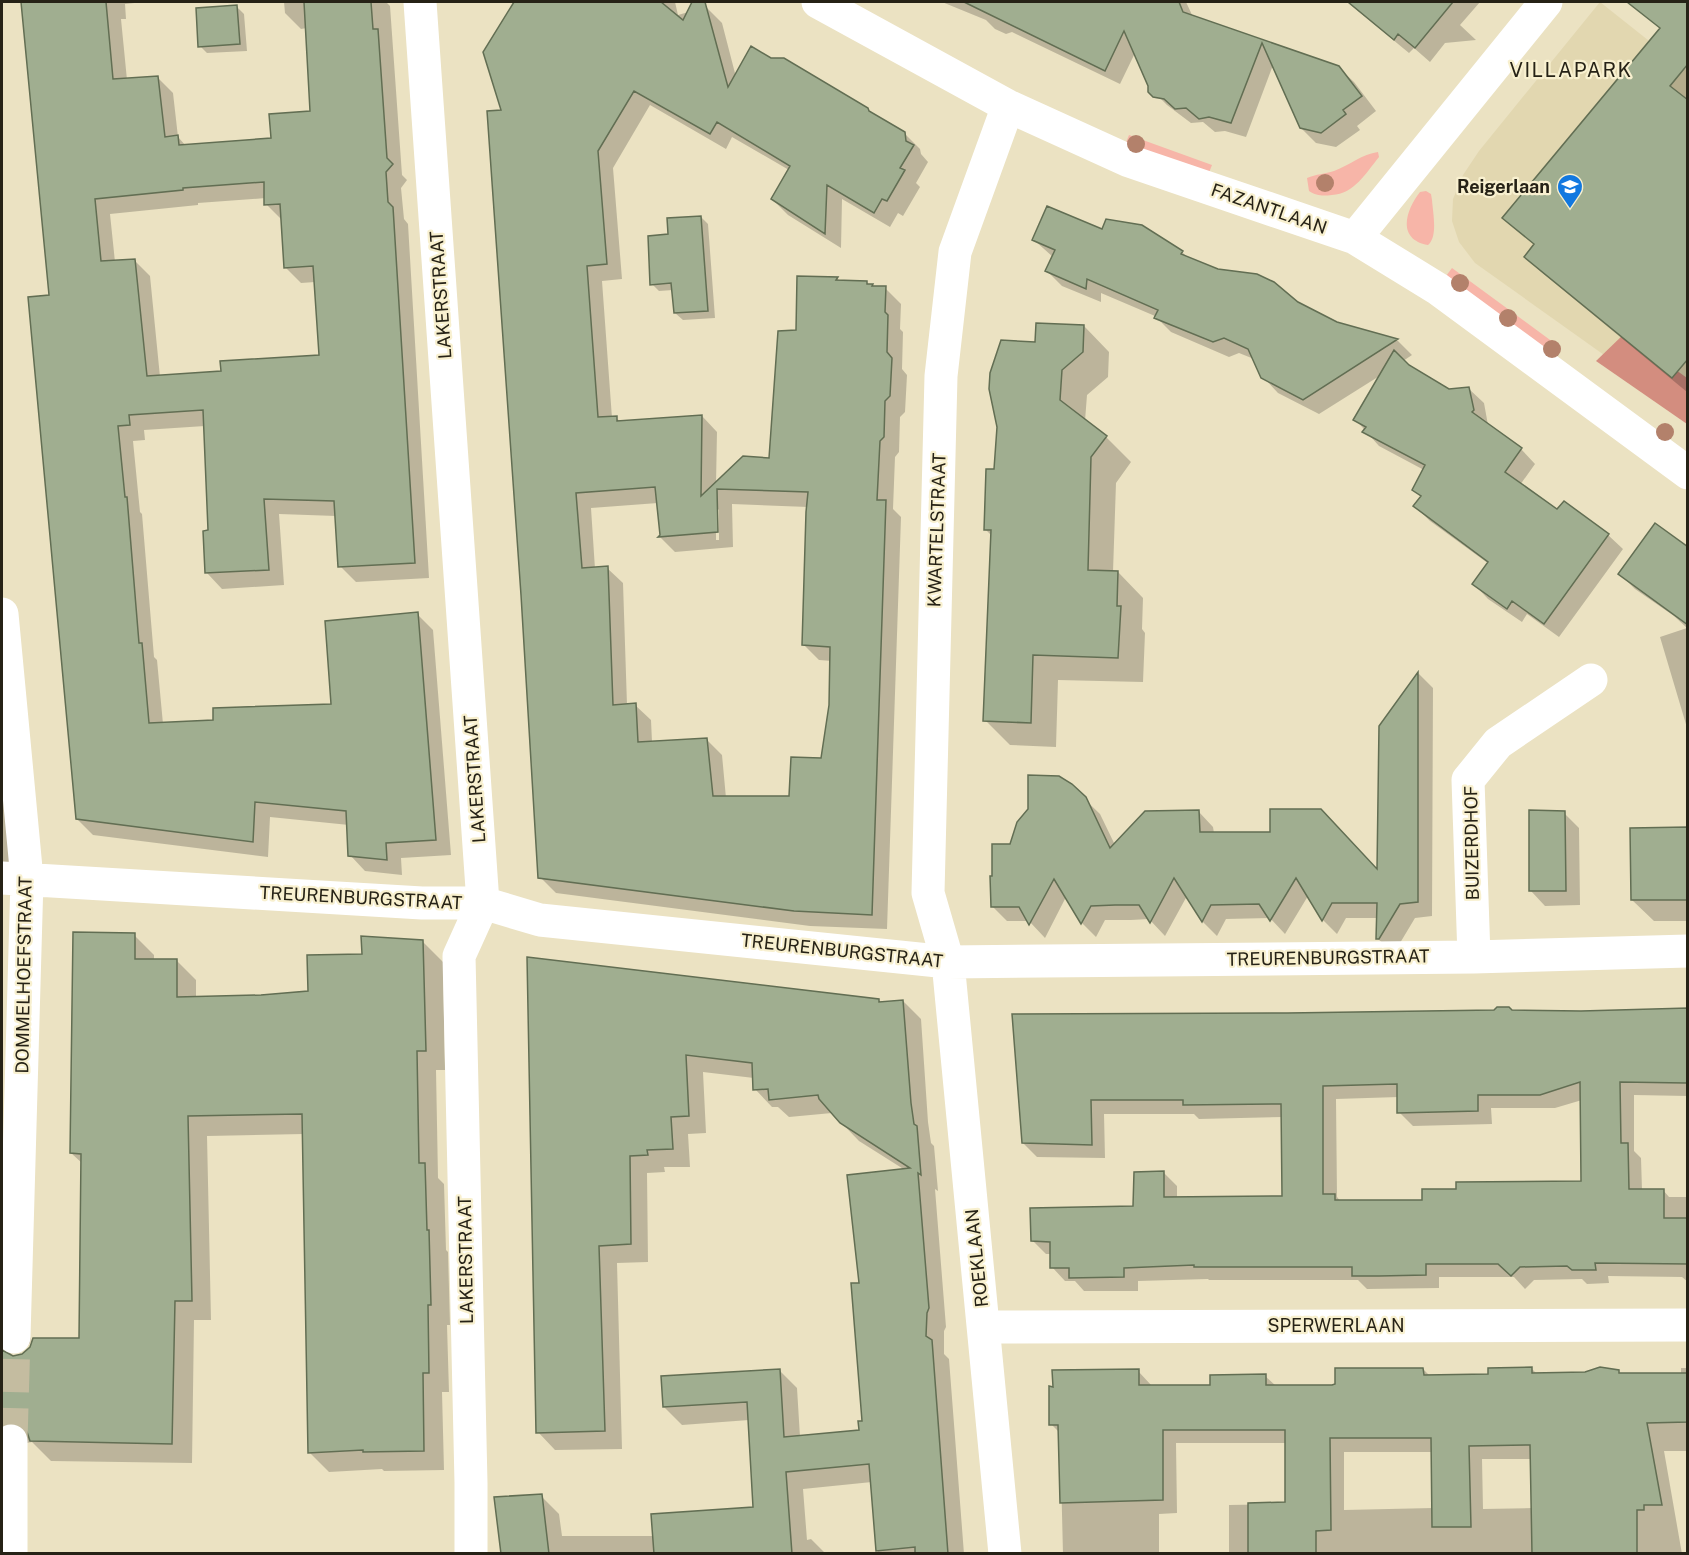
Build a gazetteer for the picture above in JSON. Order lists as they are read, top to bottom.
{
  "streets": {
    "street": [
      "FAZANTLAAN",
      "LAKERSTRAAT",
      "KWARTELSTRAAT",
      "BUIZERDHOF",
      "TREURENBURGSTRAAT",
      "DOMMELHOEFSTRAAT",
      "ROEKLAAN",
      "SPERWERLAAN"
    ]
  },
  "crossings": [
    ["FAZANTLAAN", "KWARTELSTRAAT"],
    ["LAKERSTRAAT", "TREURENBURGSTRAAT"],
    ["KWARTELSTRAAT", "TREURENBURGSTRAAT"],
    ["KWARTELSTRAAT", "ROEKLAAN"],
    ["BUIZERDHOF", "TREURENBURGSTRAAT"],
    ["TREURENBURGSTRAAT", "DOMMELHOEFSTRAAT"],
    ["TREURENBURGSTRAAT", "ROEKLAAN"],
    ["ROEKLAAN", "SPERWERLAAN"]
  ],
  "districts": ["VILLAPARK"],
  "places": {
    "school or university": ["Reigerlaan"]
  }
}
